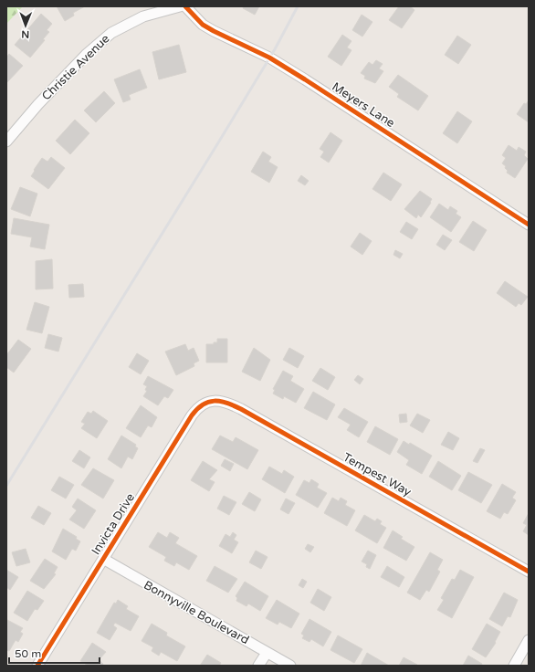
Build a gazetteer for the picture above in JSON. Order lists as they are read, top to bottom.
{
  "streets": {
    "street": [
      "Christie Avenue",
      "Meyers Lane",
      "Tempest Way",
      "Invicta Drive",
      "Bonnyville Boulevard"
    ]
  },
  "crossings": [
    ["Tempest Way", "Invicta Drive"],
    ["Invicta Drive", "Bonnyville Boulevard"]
  ],
  "scale_bar": "50 m",
  "north": "bottom"
}
